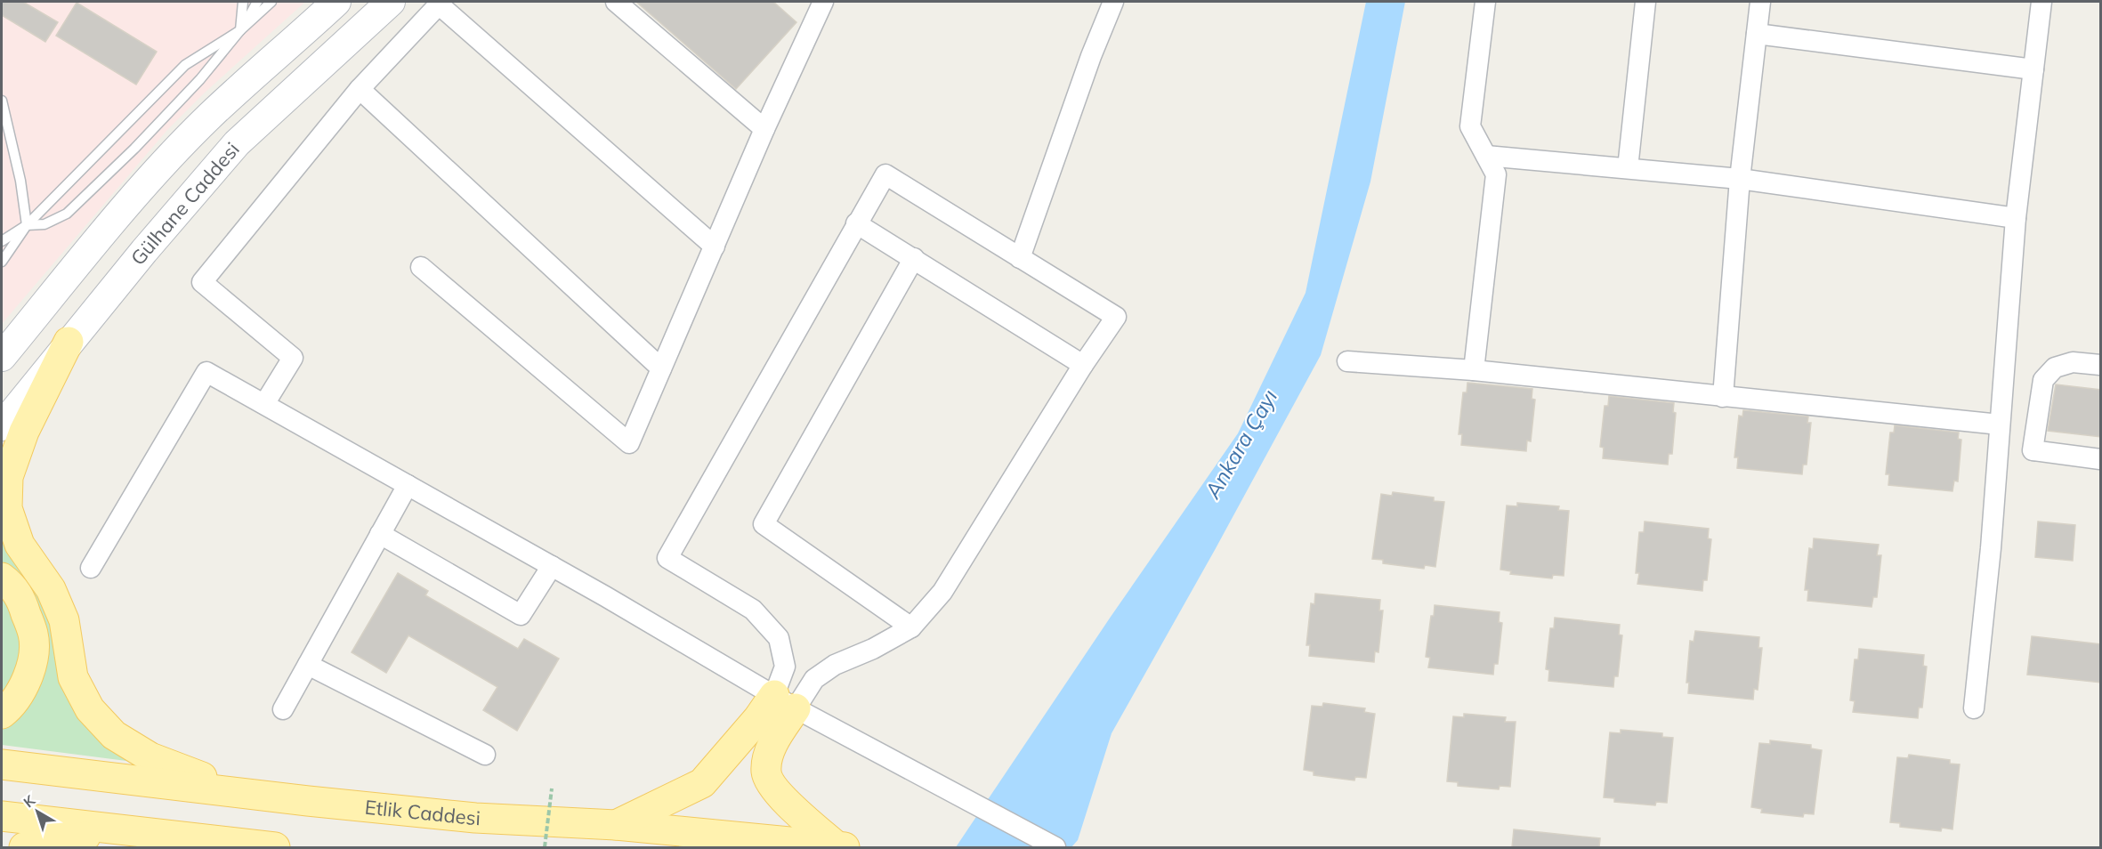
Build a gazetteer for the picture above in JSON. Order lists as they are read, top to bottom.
{
  "streets": {
    "main road": ["Gülhane Caddesi", "Etlik Caddesi"]
  },
  "water": ["Ankara Çayı"],
  "north": "top left"
}
